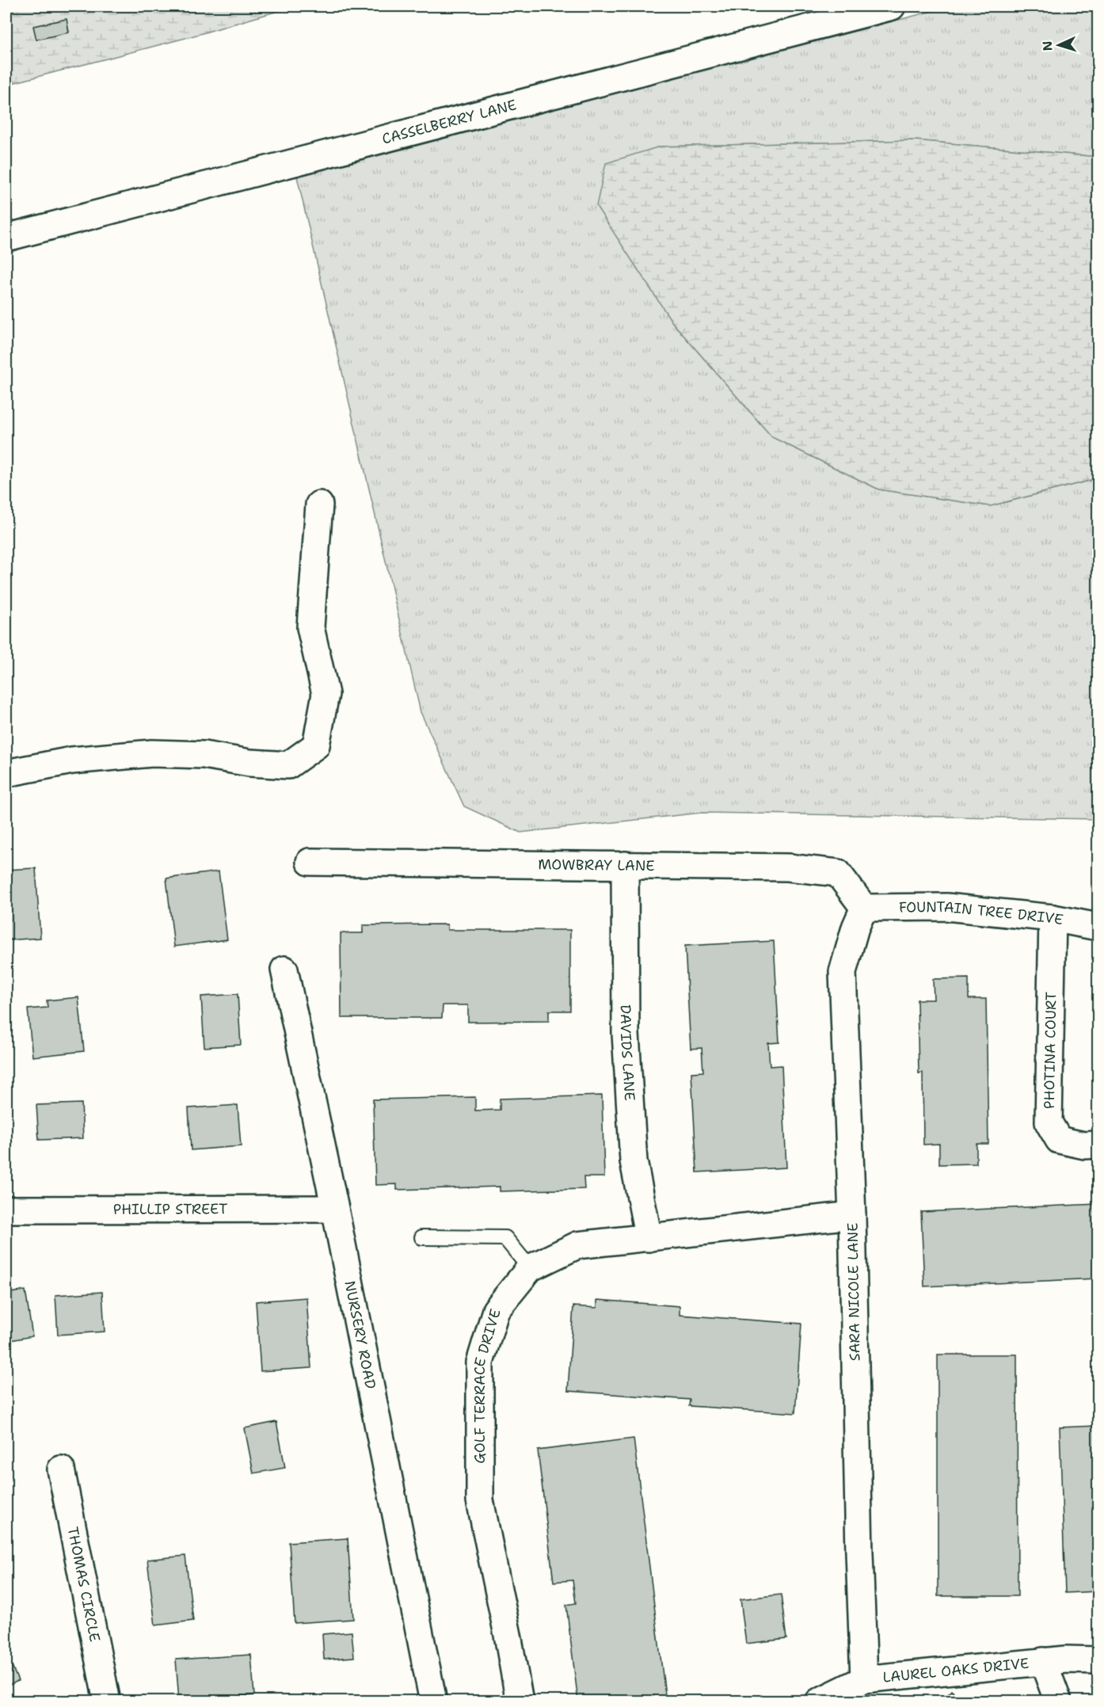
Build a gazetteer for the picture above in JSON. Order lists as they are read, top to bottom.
{
  "streets": {
    "street": [
      "CASSELBERRY LANE",
      "MOWBRAY LANE",
      "FOUNTAIN TREE DRIVE",
      "PHOTINA COURT",
      "DAVIDS LANE",
      "PHILLIP STREET",
      "SARA NICOLE LANE",
      "NURSERY ROAD",
      "GOLF TERRACE DRIVE",
      "THOMAS CIRCLE",
      "LAUREL OAKS DRIVE"
    ]
  },
  "crossings": [
    ["MOWBRAY LANE", "FOUNTAIN TREE DRIVE"],
    ["MOWBRAY LANE", "DAVIDS LANE"],
    ["MOWBRAY LANE", "SARA NICOLE LANE"],
    ["FOUNTAIN TREE DRIVE", "PHOTINA COURT"],
    ["FOUNTAIN TREE DRIVE", "SARA NICOLE LANE"],
    ["DAVIDS LANE", "GOLF TERRACE DRIVE"],
    ["PHILLIP STREET", "NURSERY ROAD"],
    ["SARA NICOLE LANE", "GOLF TERRACE DRIVE"],
    ["SARA NICOLE LANE", "LAUREL OAKS DRIVE"]
  ],
  "north": "left"
}
